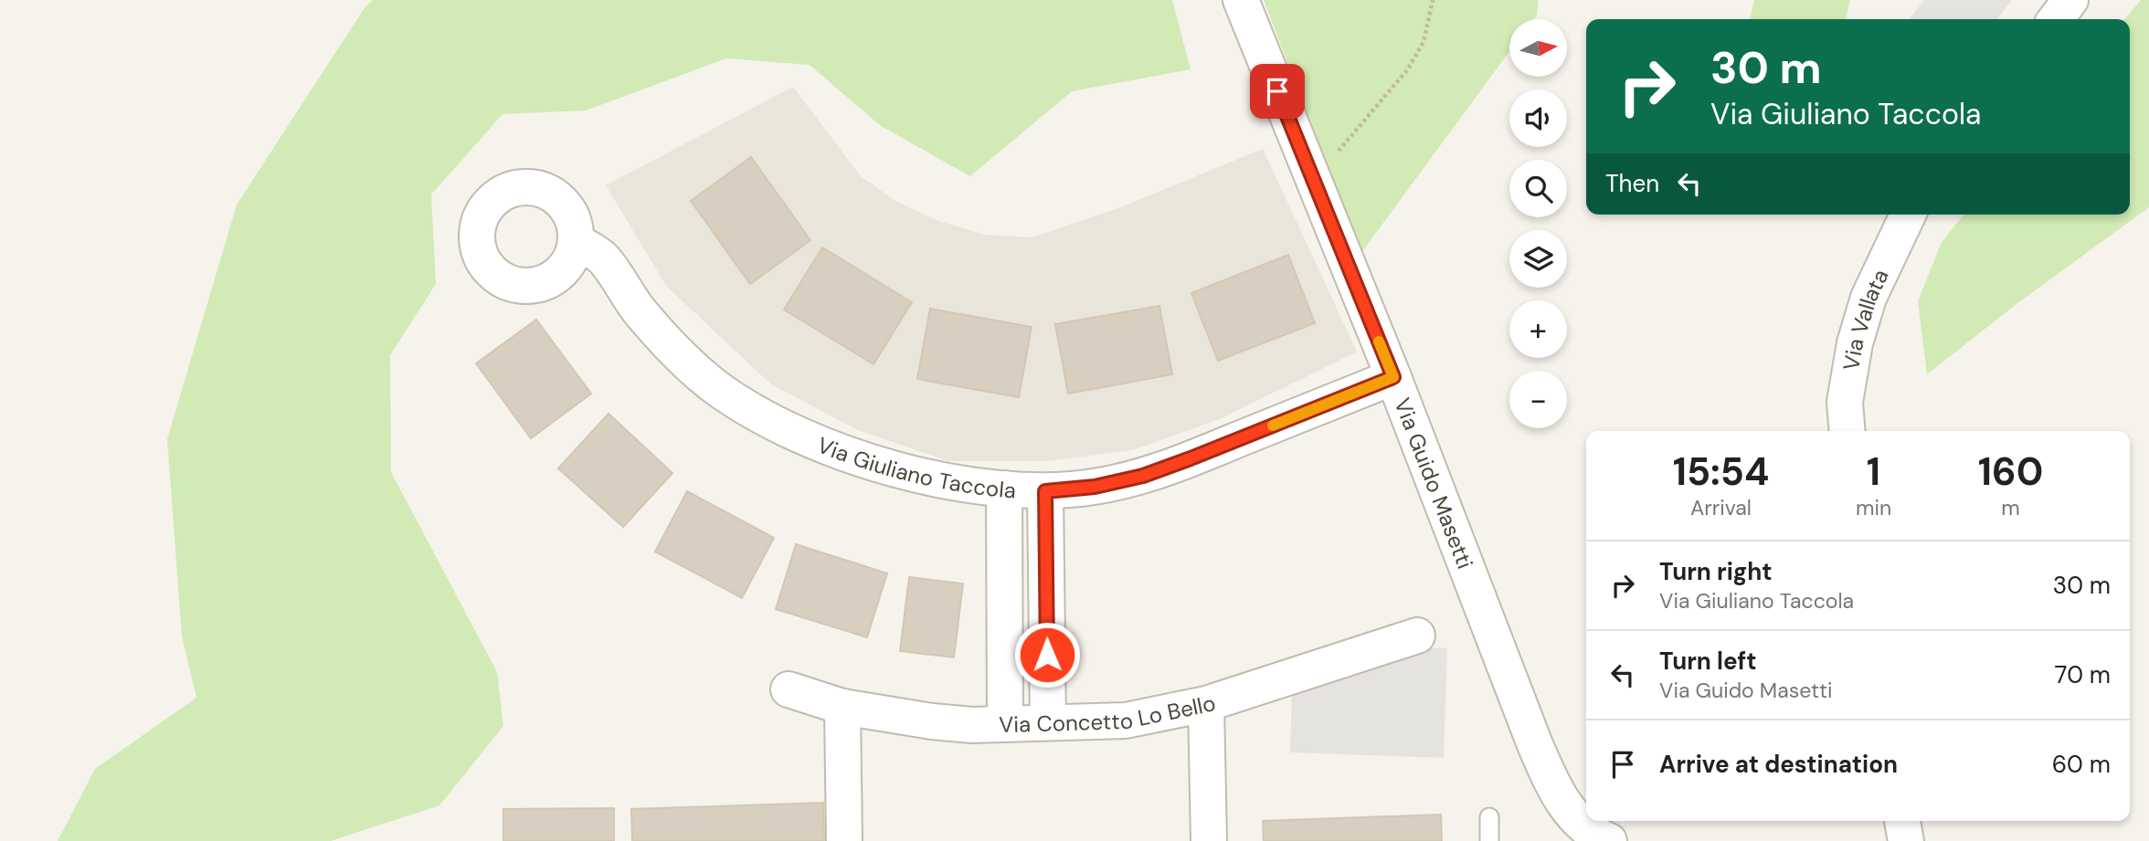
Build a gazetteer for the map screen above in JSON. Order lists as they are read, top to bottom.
{
  "streets": {
    "street": [
      "Via Vallata",
      "Via Giuliano Taccola",
      "Via Guido Masetti",
      "Via Concetto Lo Bello"
    ]
  },
  "crossings": [
    ["Via Giuliano Taccola", "Via Guido Masetti"]
  ],
  "north": "right",
  "page": {
    "map_buttons": ["+", "−"],
    "turn": ["30 m", "Via Giuliano Taccola"],
    "then": "Then",
    "eta": [
      "15:54",
      "Arrival",
      "1",
      "min",
      "160",
      "m"
    ],
    "list": [
      {
        "name": "Turn right",
        "note": "Via Giuliano Taccola",
        "value": "30 m"
      },
      {
        "name": "Turn left",
        "note": "Via Guido Masetti",
        "value": "70 m"
      },
      {
        "name": "Arrive at destination",
        "value": "60 m"
      }
    ]
  }
}
